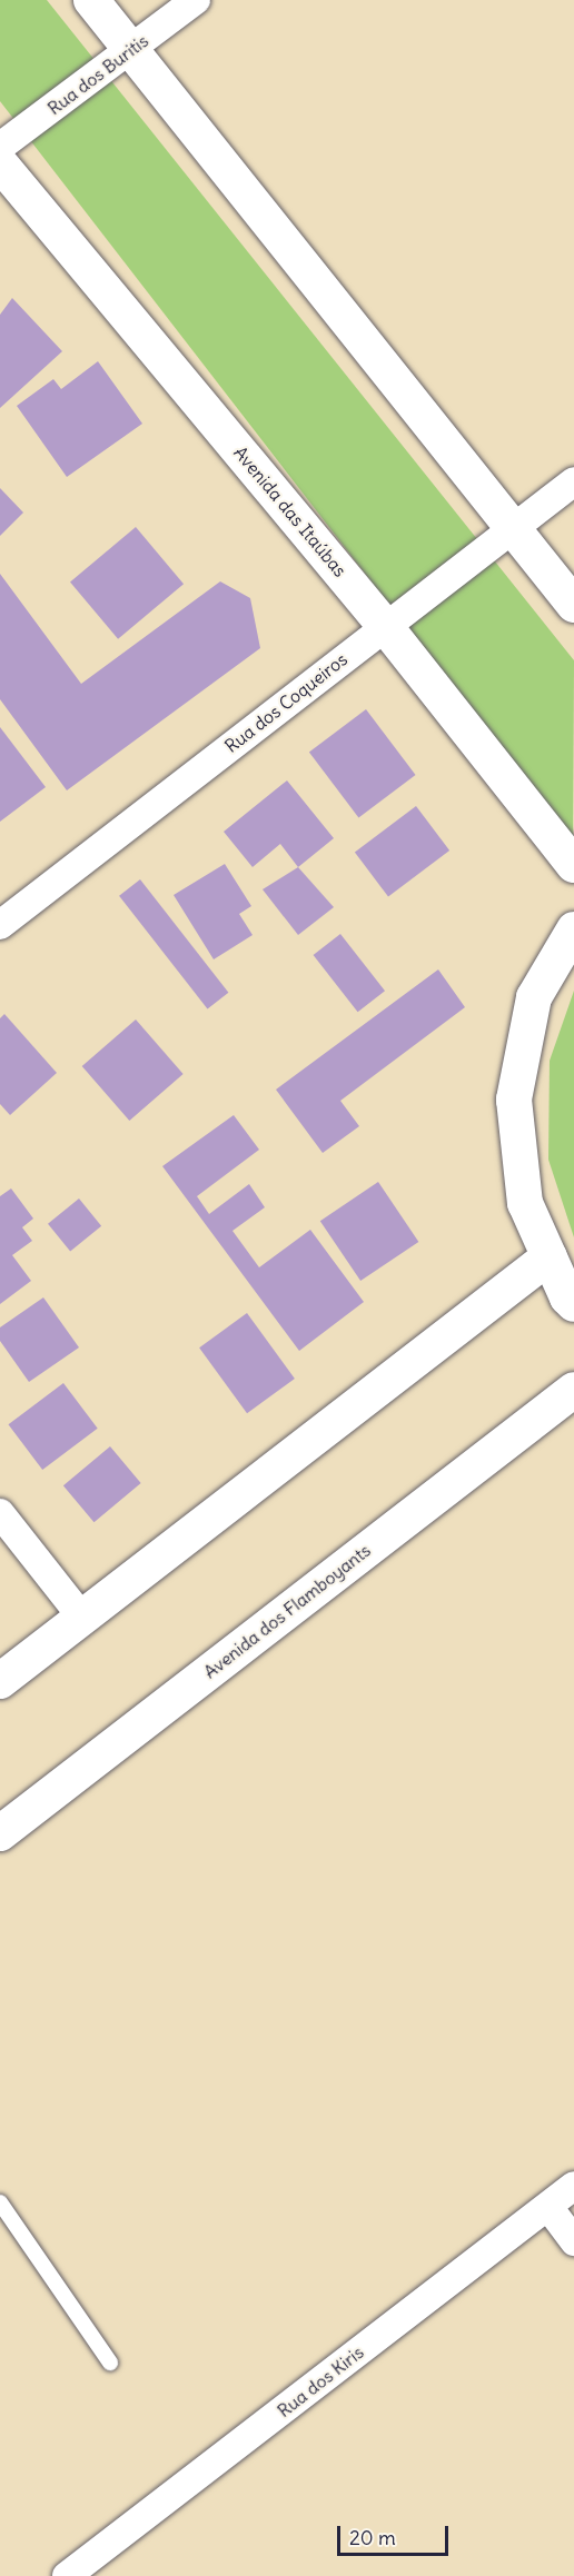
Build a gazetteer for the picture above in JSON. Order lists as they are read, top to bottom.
{
  "streets": {
    "street": [
      "Rua dos Buritis",
      "Avenida das Itaúbas",
      "Rua dos Coqueiros",
      "Avenida dos Flamboyants",
      "Rua dos Kiris"
    ]
  },
  "crossings": [
    ["Avenida das Itaúbas", "Rua dos Coqueiros"]
  ],
  "scale_bar": "20 m"
}
